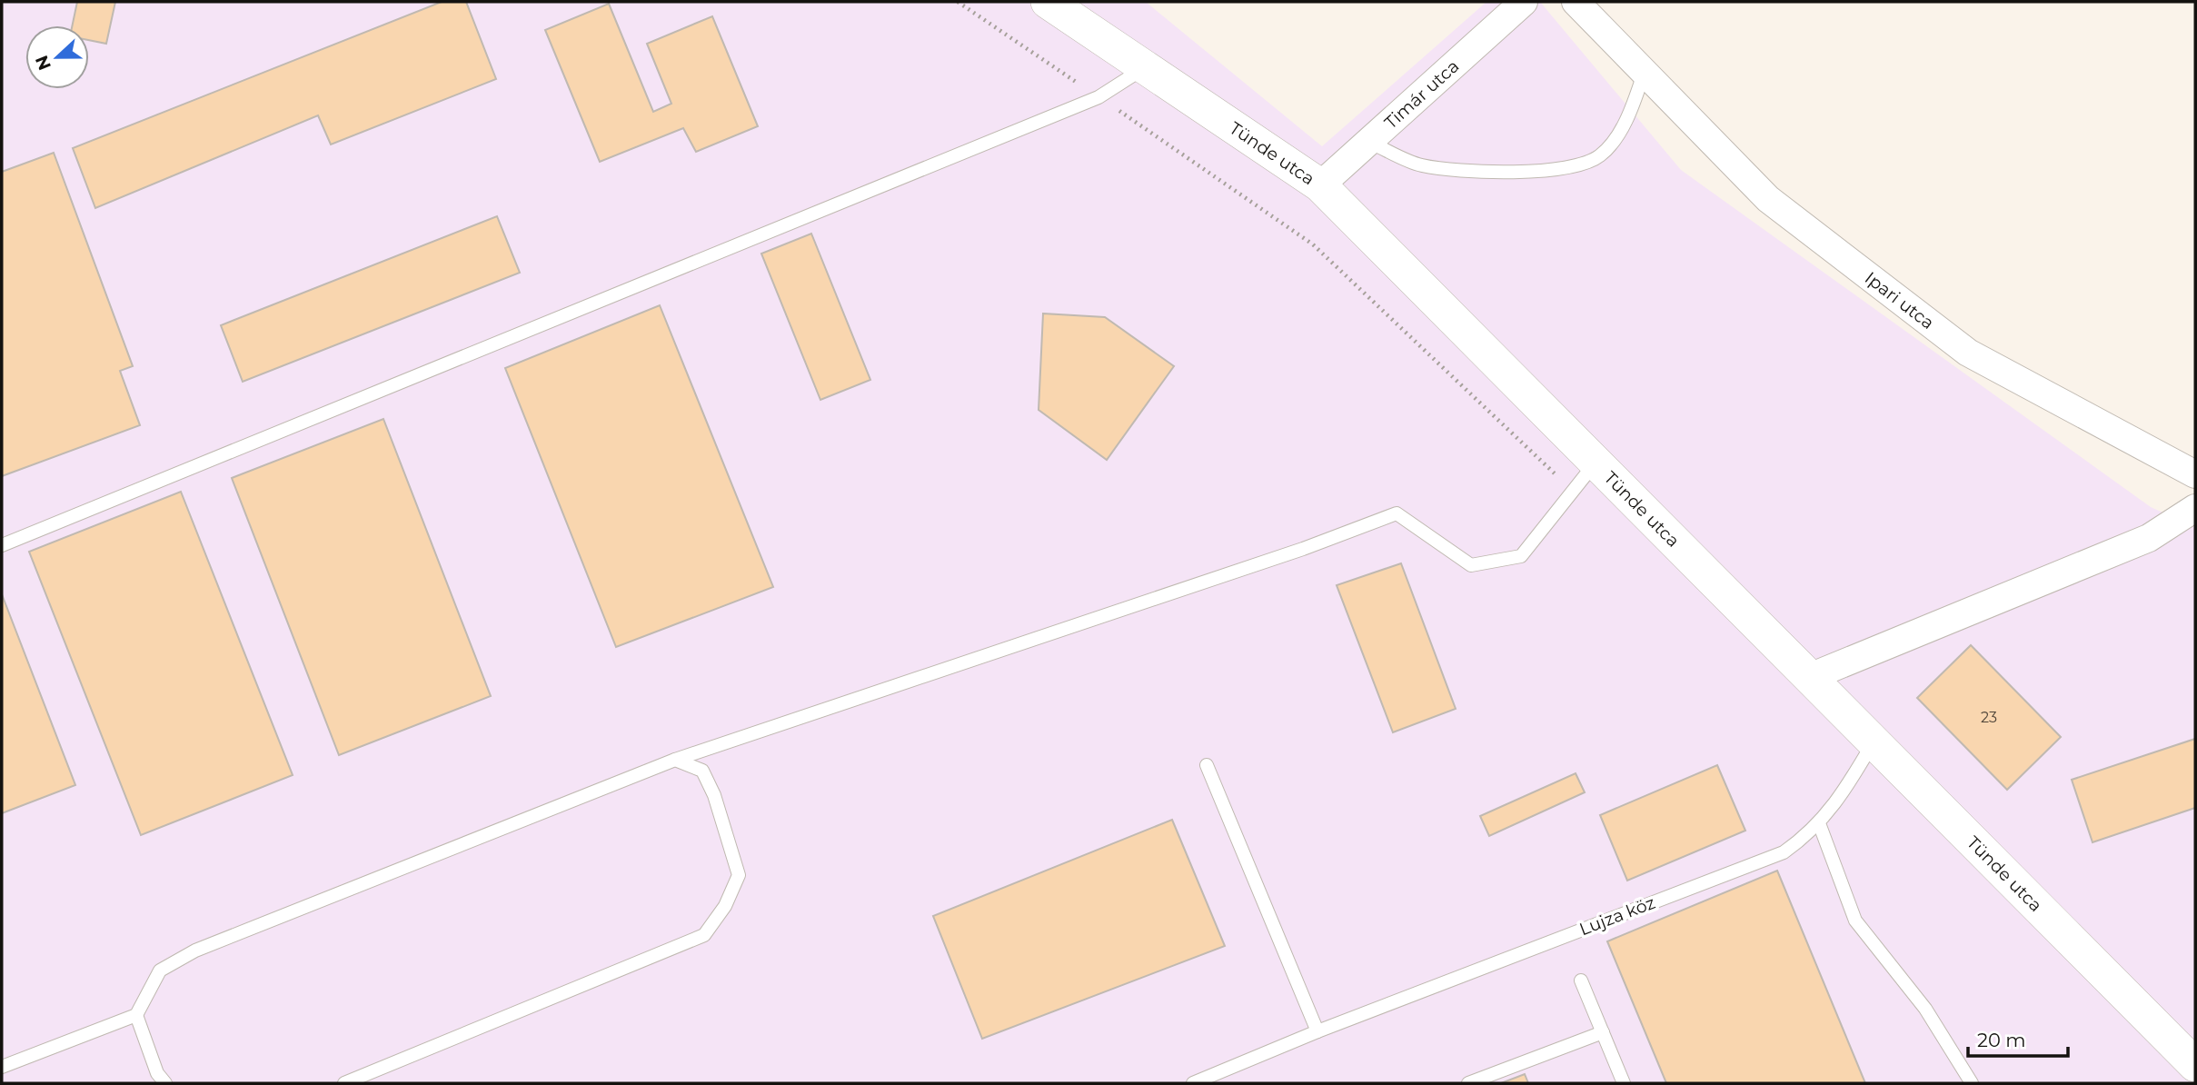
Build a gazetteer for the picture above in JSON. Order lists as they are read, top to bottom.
{
  "streets": {
    "street": ["Timár utca", "Tünde utca", "Ipari utca"],
    "lane": ["Lujza köz"]
  },
  "crossings": [
    ["Timár utca", "Tünde utca"],
    ["Tünde utca", "Lujza köz"]
  ],
  "house_numbers": ["23"],
  "scale_bar": "20 m",
  "north": "left"
}
